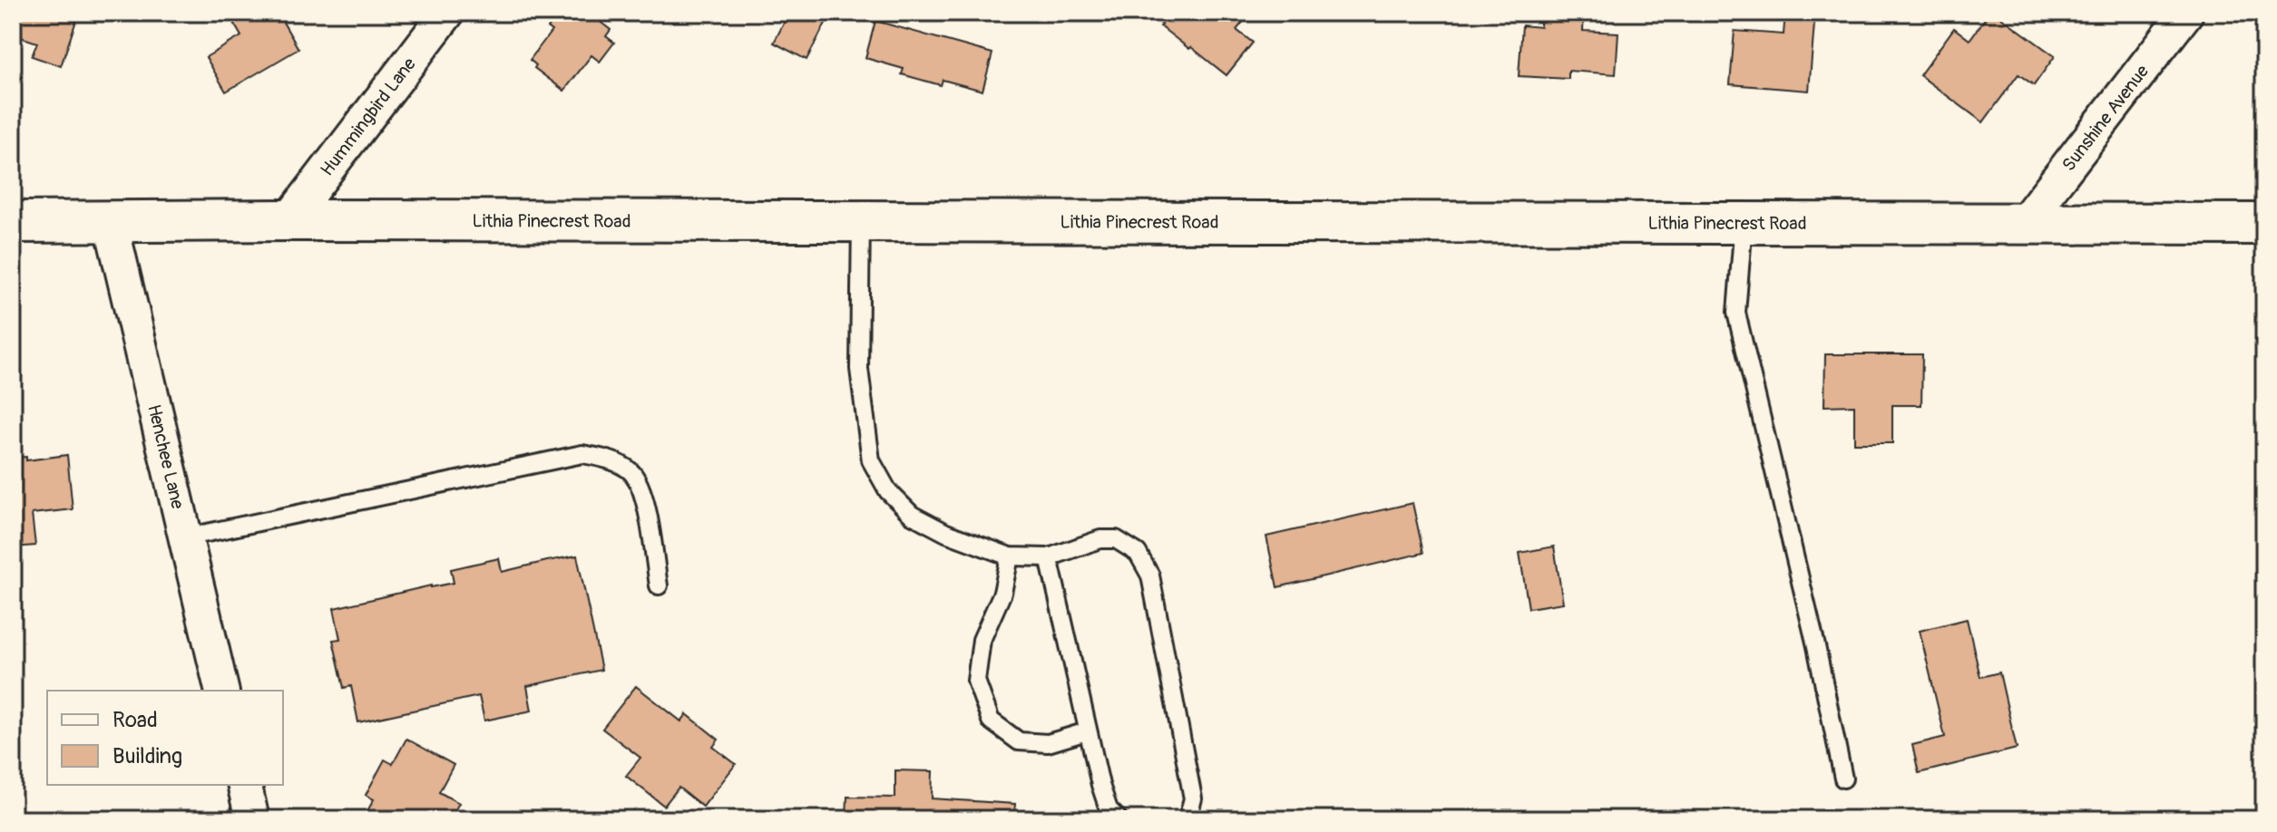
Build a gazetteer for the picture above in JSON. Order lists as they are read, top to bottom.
{
  "streets": {
    "main road": ["Lithia Pinecrest Road"],
    "street": ["Hummingbird Lane", "Sunshine Avenue", "Henchee Lane"]
  },
  "crossings": [
    ["Hummingbird Lane", "Lithia Pinecrest Road"],
    ["Sunshine Avenue", "Lithia Pinecrest Road"],
    ["Lithia Pinecrest Road", "Henchee Lane"]
  ],
  "legend": ["Road", "Building"]
}
